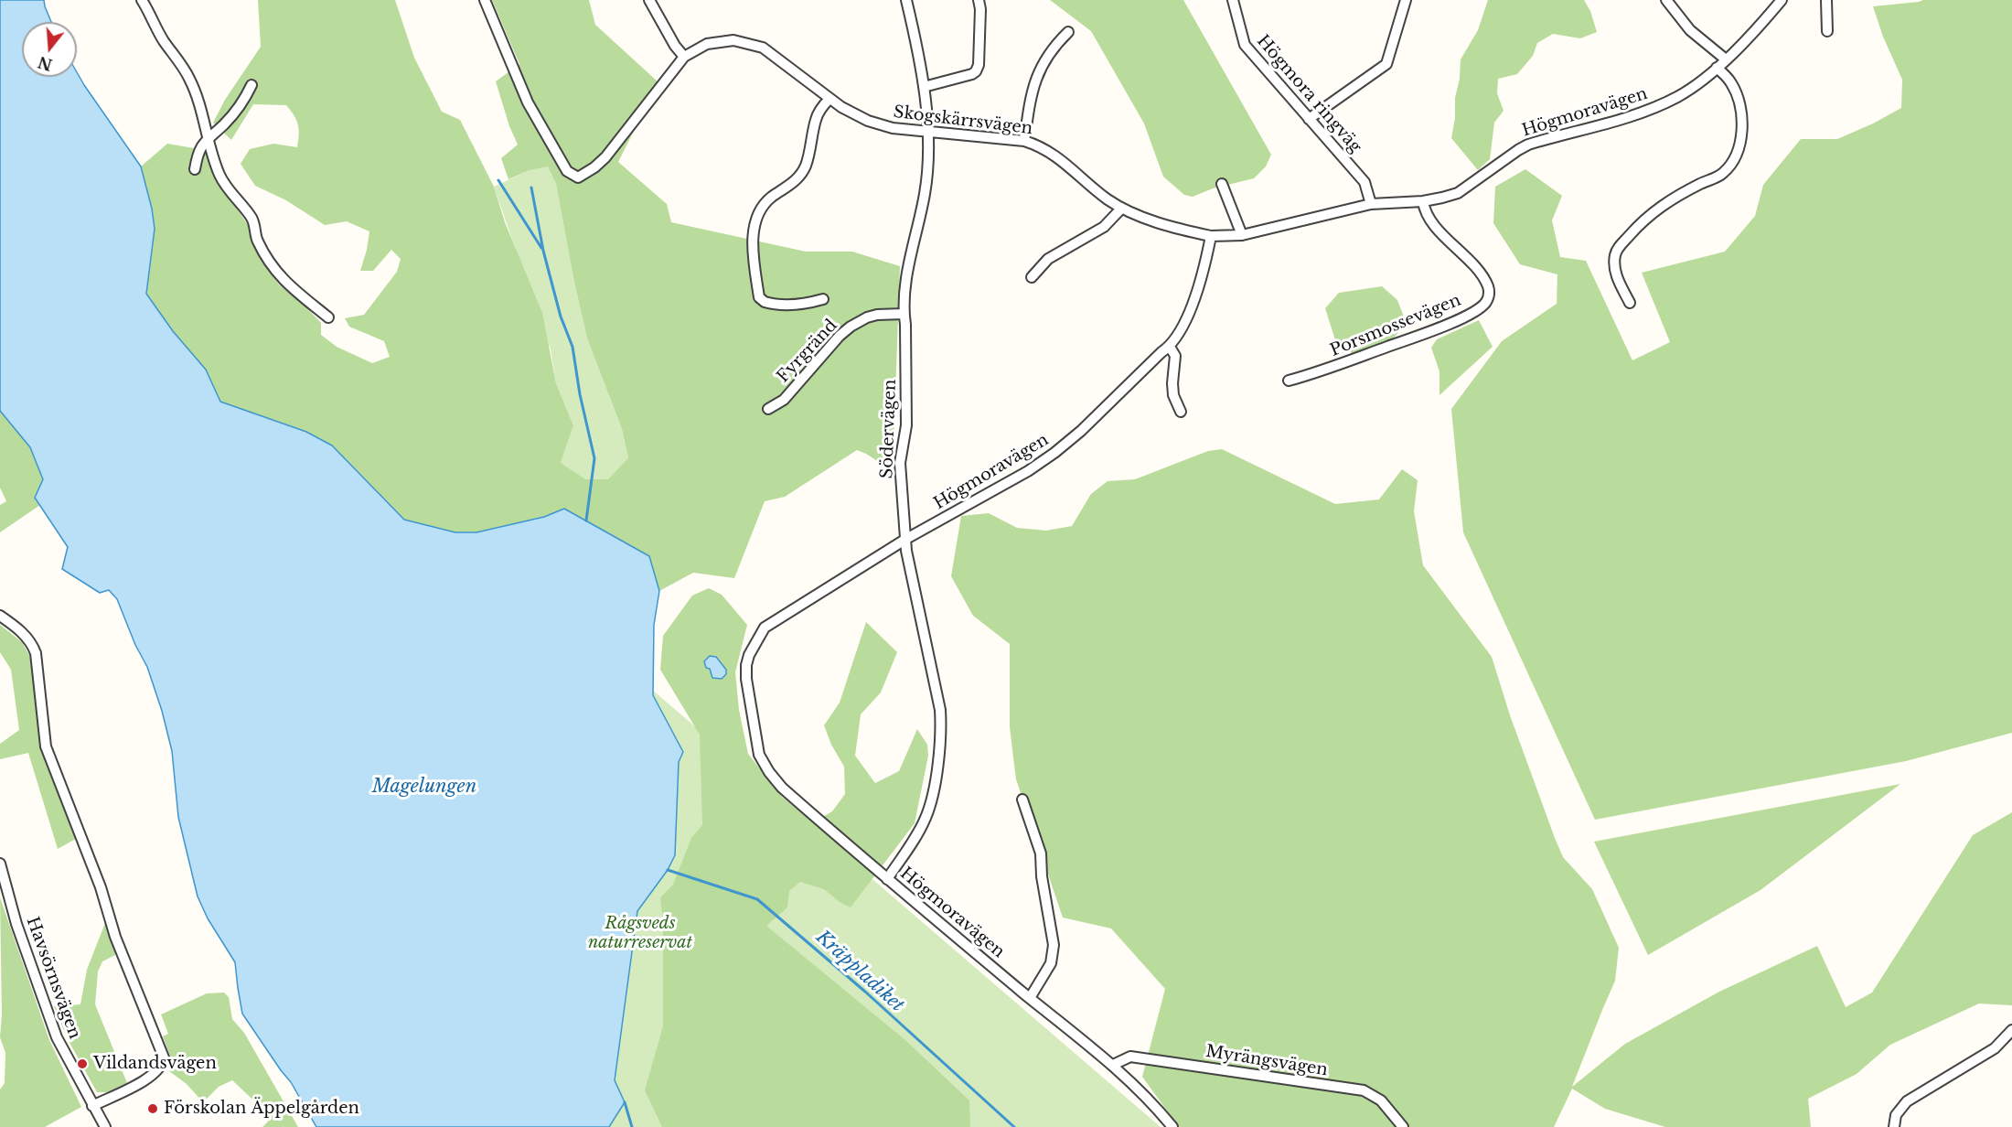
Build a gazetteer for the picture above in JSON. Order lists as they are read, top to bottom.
{
  "streets": {
    "street": [
      "Högmora ringväg",
      "Högmoravägen",
      "Skogskärrsvägen",
      "Porsmossevägen",
      "Fyrgränd",
      "Södervägen",
      "Havsörnsvägen",
      "Myrängsvägen"
    ]
  },
  "crossings": [
    ["Högmora ringväg", "Högmoravägen"],
    ["Högmoravägen", "Skogskärrsvägen"],
    ["Högmoravägen", "Porsmossevägen"],
    ["Högmoravägen", "Södervägen"],
    ["Högmoravägen", "Myrängsvägen"],
    ["Skogskärrsvägen", "Fyrgränd"],
    ["Skogskärrsvägen", "Södervägen"],
    ["Fyrgränd", "Södervägen"]
  ],
  "water": ["Magelungen", "Kräppladiket"],
  "parks": ["Rågsveds naturreservat"],
  "places": ["Vildandsvägen", "Förskolan Äppelgården"],
  "north": "bottom"
}
